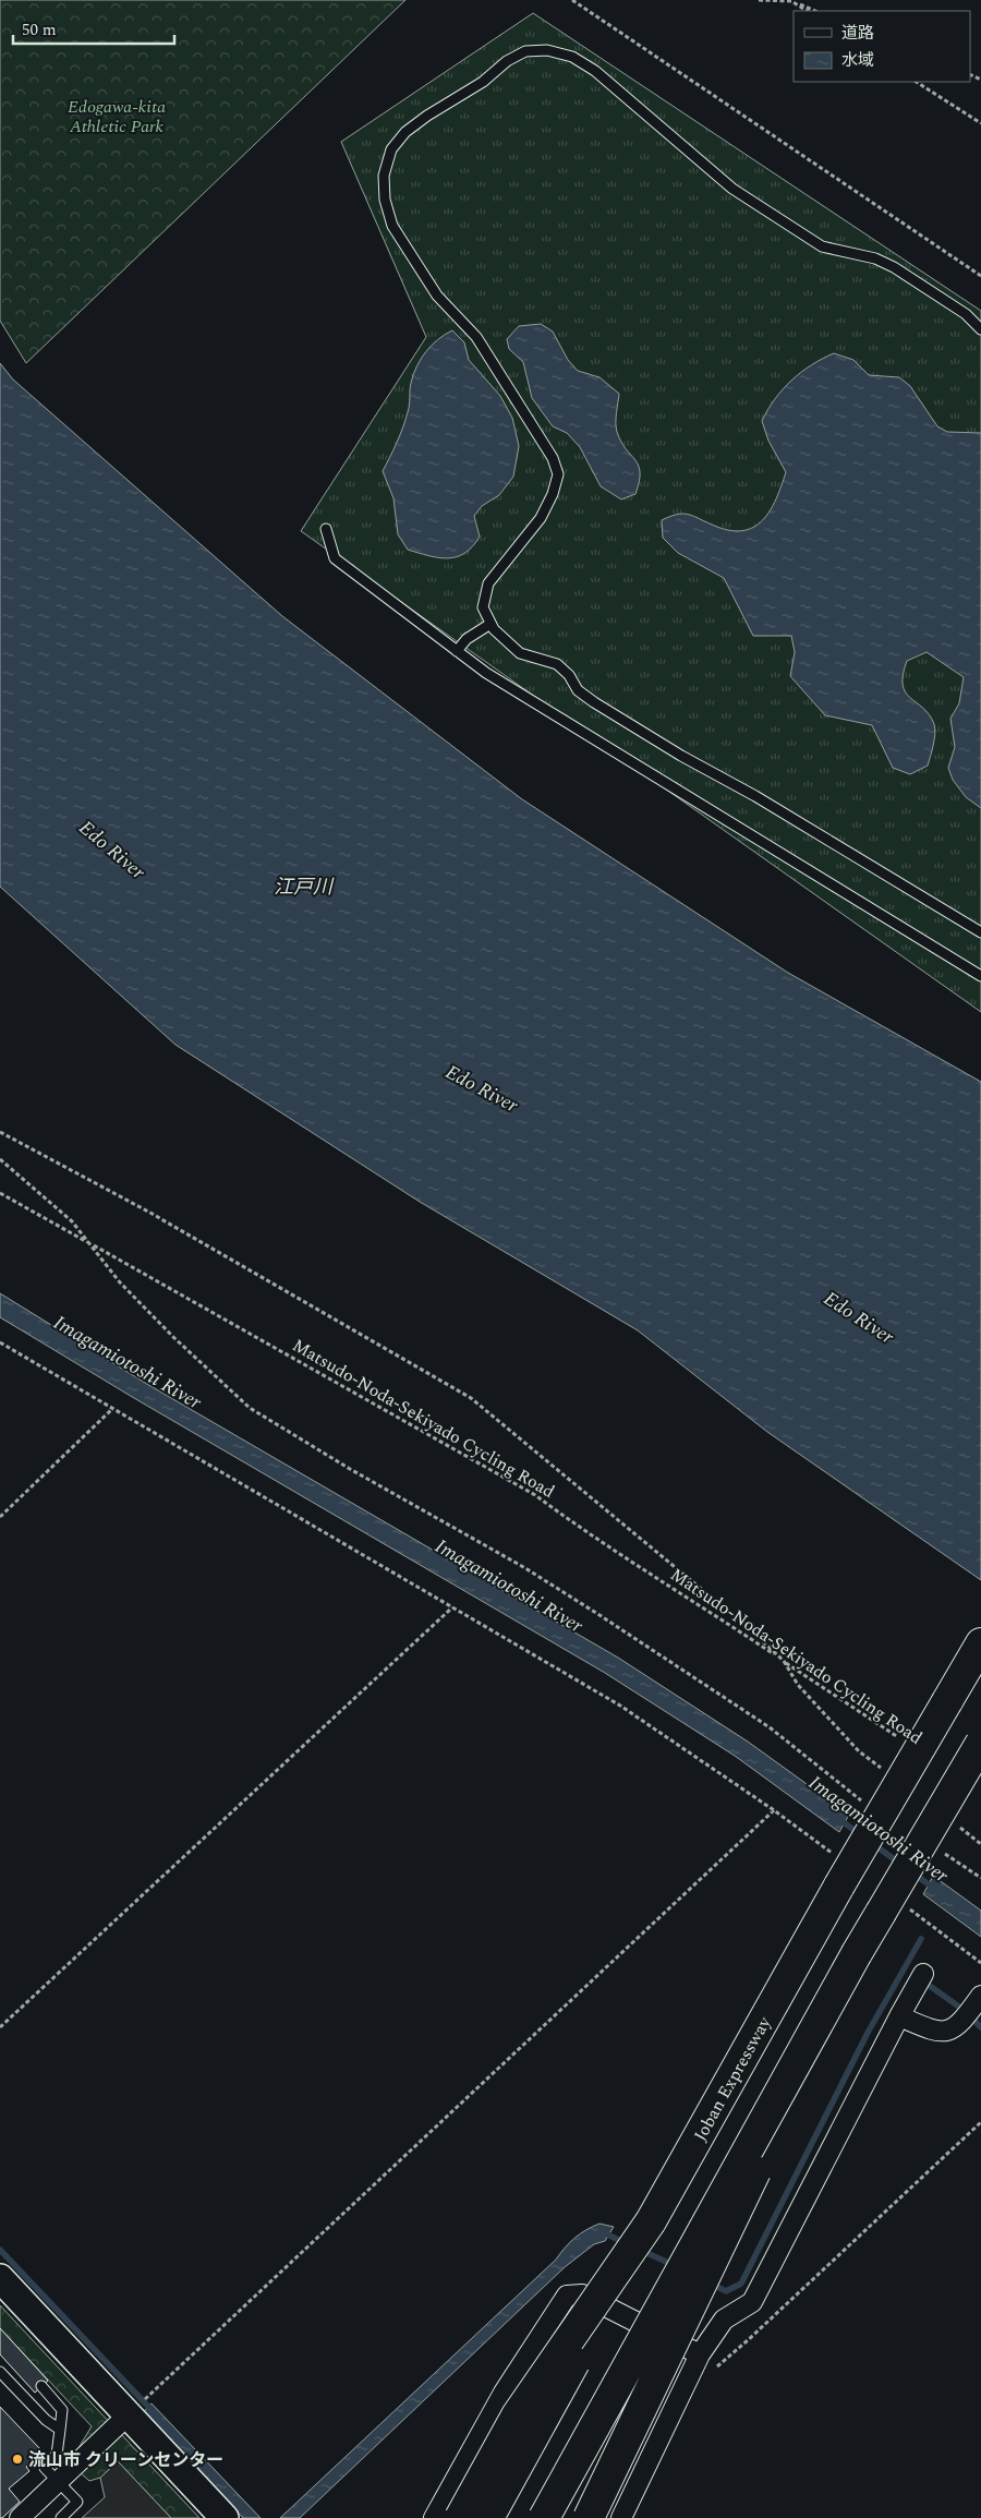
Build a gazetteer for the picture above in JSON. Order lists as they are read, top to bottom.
{
  "streets": {
    "highway": ["Joban Expressway"],
    "path": ["Matsudo-Noda-Sekiyado Cycling Road"]
  },
  "water": ["Edo River", "江戸川", "Imagamiotoshi River"],
  "parks": ["Edogawa-kita Athletic Park"],
  "places": ["流山市 クリーンセンター"],
  "legend": ["道路", "水域"],
  "scale_bar": "50 m"
}
